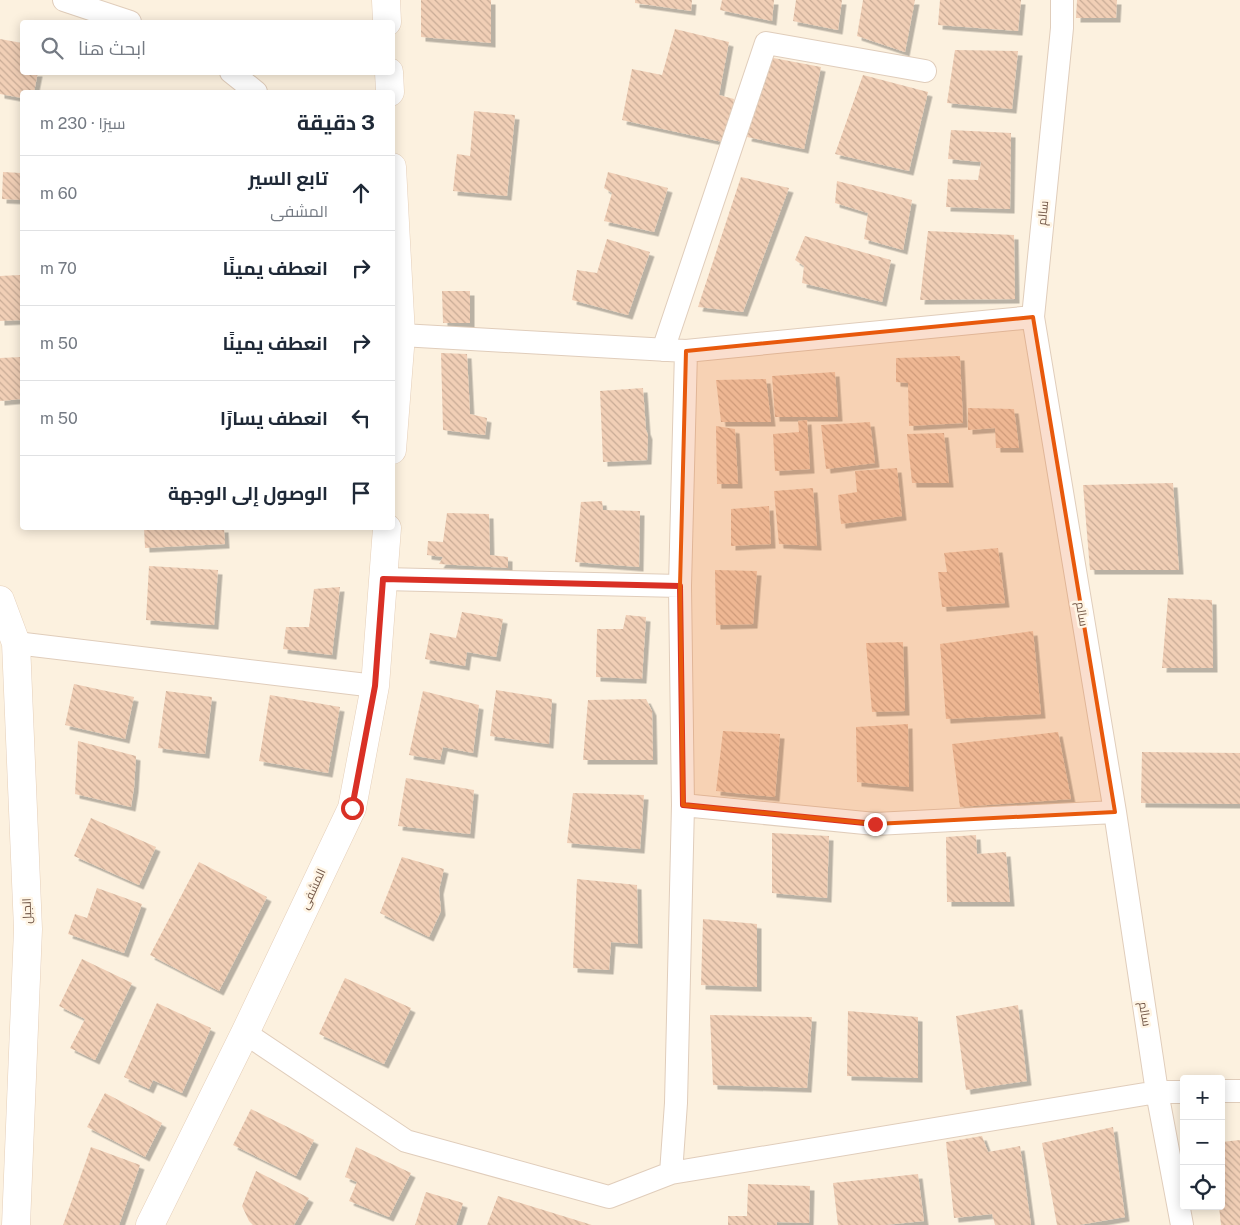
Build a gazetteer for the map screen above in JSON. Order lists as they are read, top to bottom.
{
  "streets": {
    "street": ["سالم", "المشفى", "الجبل"]
  },
  "page": {
    "search": "ابحث هنا",
    "heading": ["3 دقيقة", "سيرًا · 230 m"],
    "list": [
      ["تابع السير", "المشفى", "60 m"],
      ["انعطف يمينًا", "70 m"],
      ["انعطف يمينًا", "50 m"],
      ["انعطف يسارًا", "50 m"],
      "الوصول إلى الوجهة"
    ],
    "map_buttons": ["+", "−"]
  }
}
